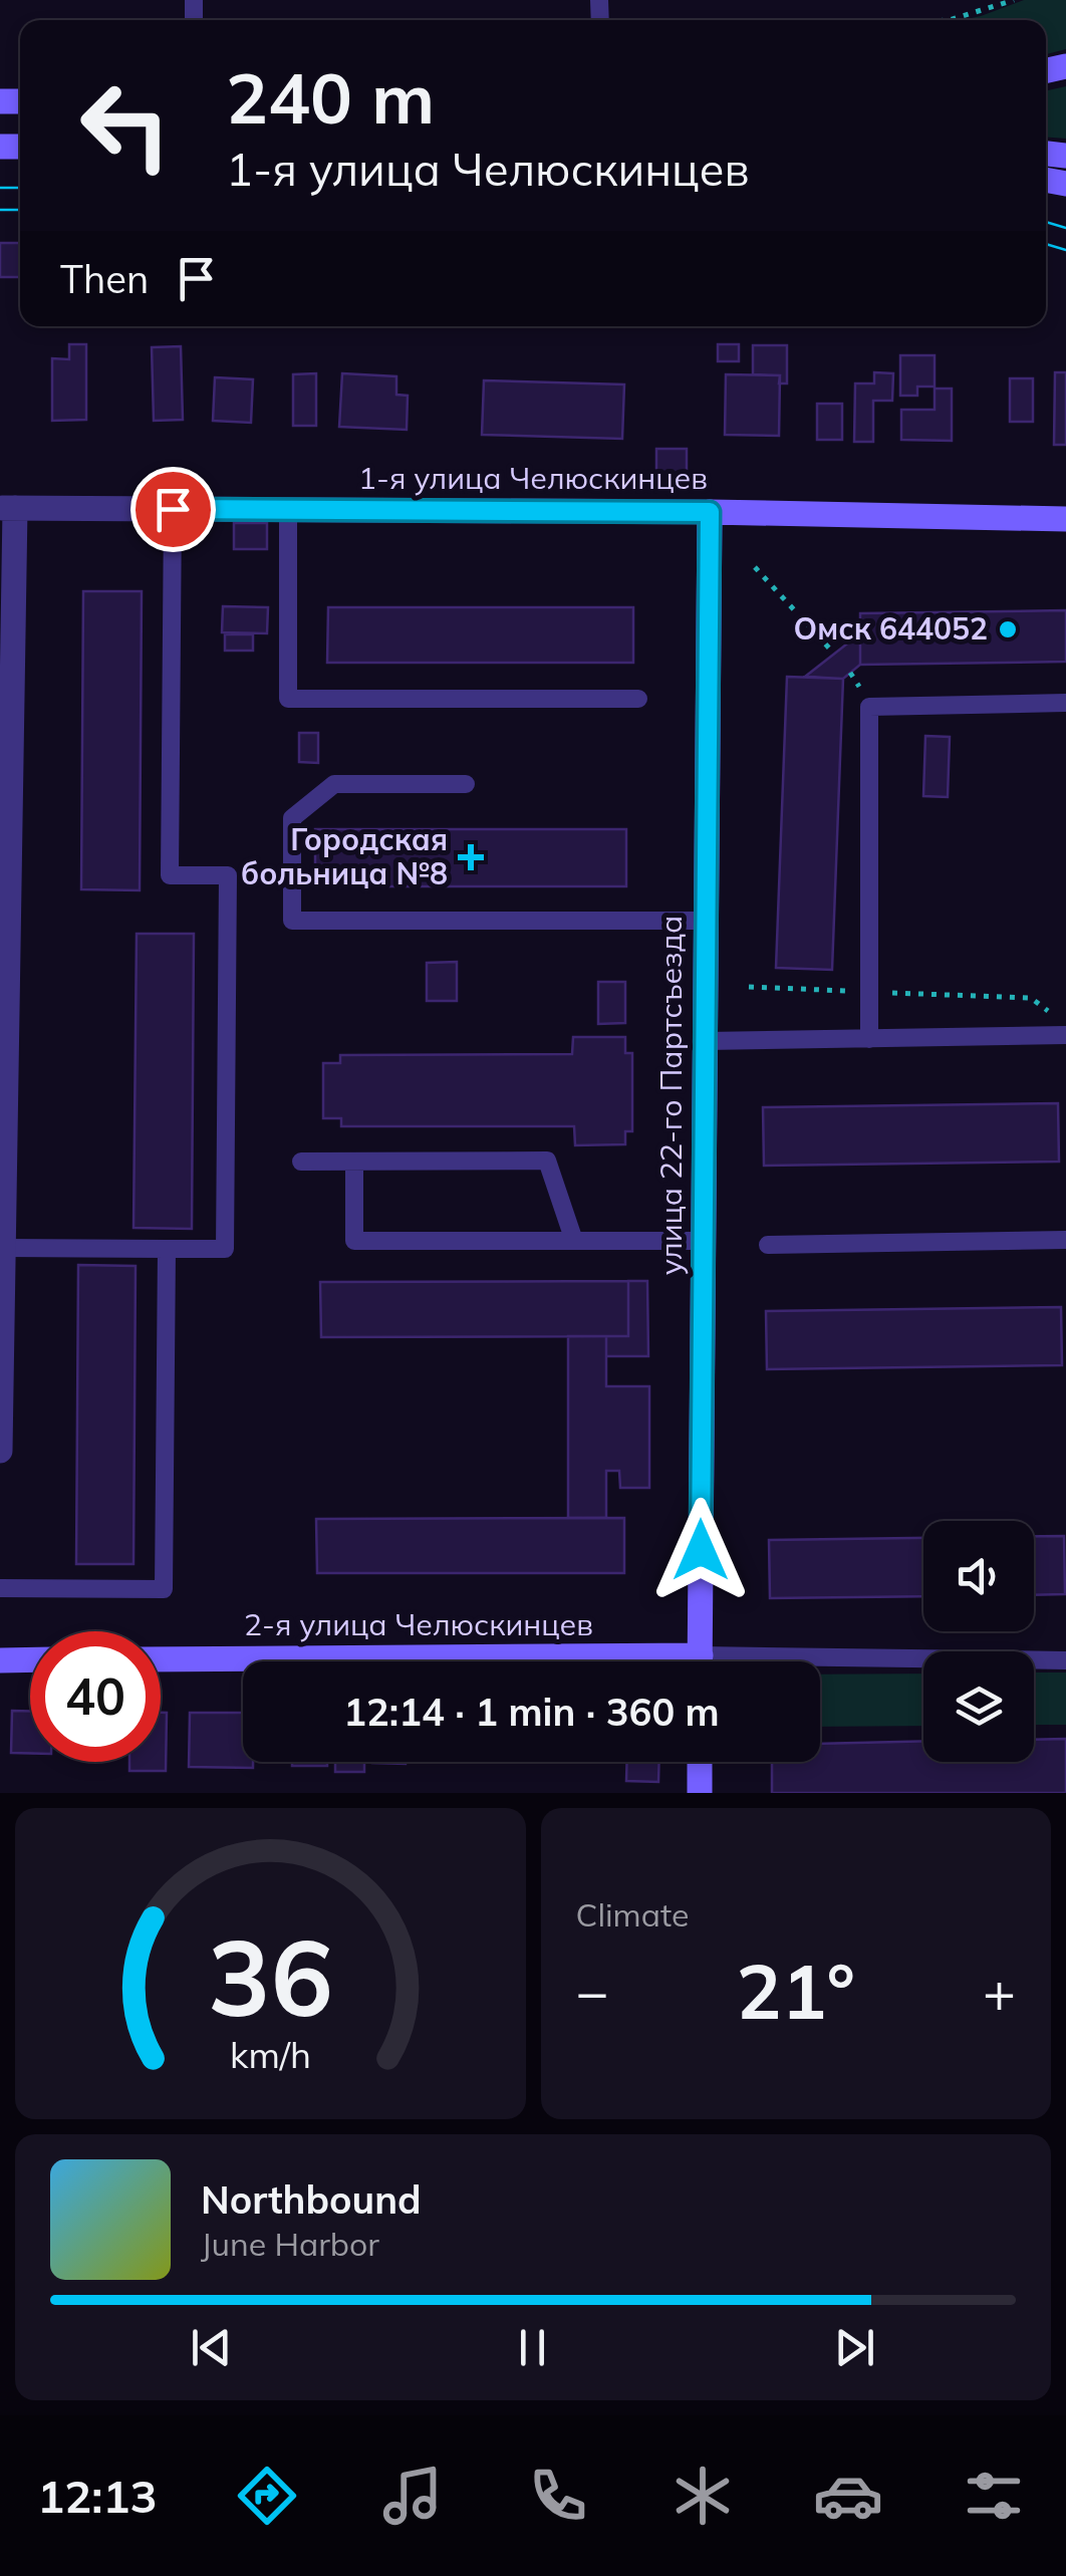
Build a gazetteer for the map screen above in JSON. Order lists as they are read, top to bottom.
{
  "streets": {
    "street": ["1-я улица Челюскинцев", "улица 22-го Партсъезда", "2-я улица Челюскинцев"]
  },
  "crossings": [
    ["1-я улица Челюскинцев", "улица 22-го Партсъезда"]
  ],
  "places": {
    "other": ["Омск 644052"],
    "health": ["Городская больница №8"]
  },
  "page": {
    "turn": ["240 m", "1-я улица Челюскинцев"],
    "then": "Then",
    "limit": "40",
    "trip": "12:14 · 1 min · 360 m",
    "tile": "Climate",
    "heat": ["−", "21°", "+"],
    "song": ["Northbound", "June Harbor"],
    "tabs": "12:13",
    "gauge": ["36", "km/h"]
  }
}
